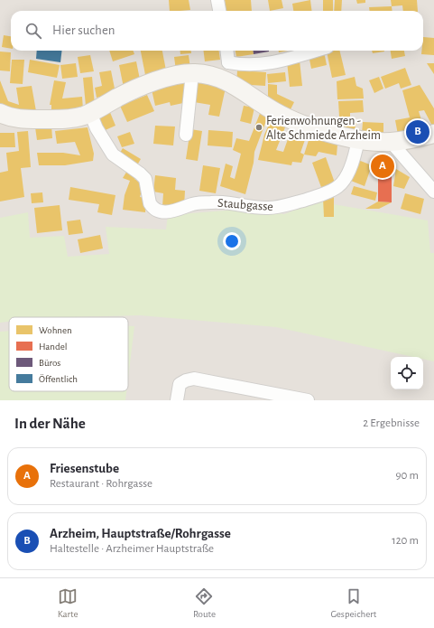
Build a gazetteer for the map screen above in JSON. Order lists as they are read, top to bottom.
{
  "streets": {
    "street": ["Staubgasse"]
  },
  "places": ["Ferienwohnungen - Alte Schmiede Arzheim"],
  "legend": [
    "Wohnen",
    "Handel",
    "Büros",
    "Öffentlich"
  ],
  "page": {
    "search": "Hier suchen",
    "pins": ["B", "A"],
    "heading": ["In der Nähe", "2 Ergebnisse"],
    "list": [
      {
        "mark": "A",
        "name": "Friesenstube",
        "note": "Restaurant · Rohrgasse",
        "value": "90 m"
      },
      {
        "mark": "B",
        "name": "Arzheim, Hauptstraße/Rohrgasse",
        "note": "Haltestelle · Arzheimer Hauptstraße",
        "value": "120 m"
      }
    ],
    "nav": ["Karte", "Route", "Gespeichert"]
  }
}
